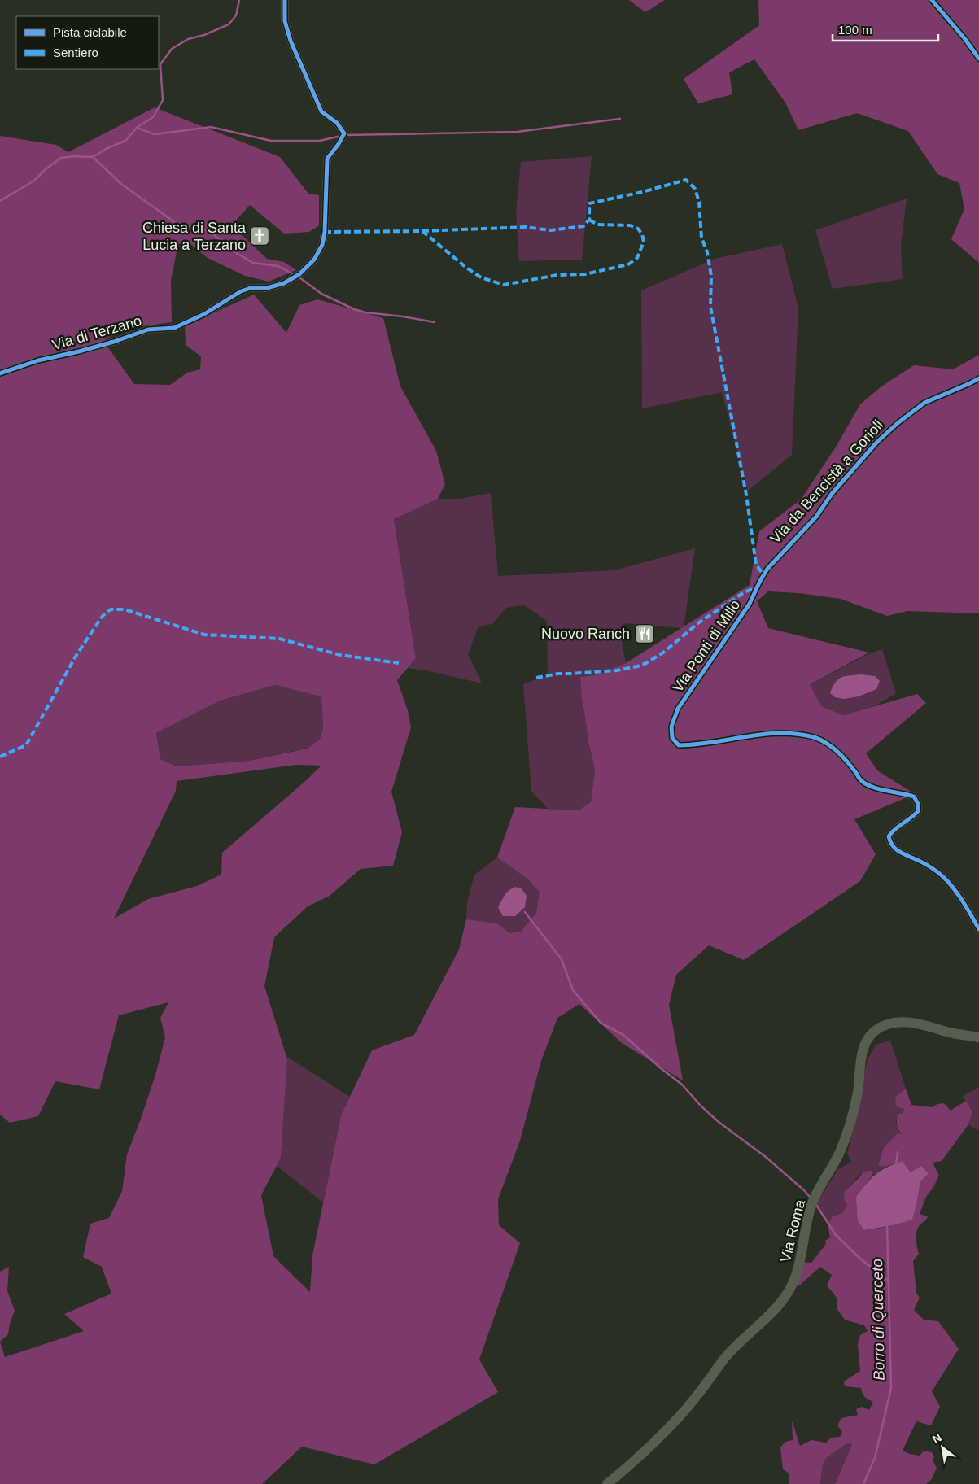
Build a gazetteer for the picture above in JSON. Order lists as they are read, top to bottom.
{
  "streets": {
    "main road": ["Via Roma"],
    "street": ["Via di Terzano", "Via da Bencistà a Gorioli", "Via Ponti di Millo"]
  },
  "crossings": [
    ["Via da Bencistà a Gorioli", "Via Ponti di Millo"]
  ],
  "water": ["Borro di Querceto"],
  "places": {
    "church": ["Chiesa di Santa Lucia a Terzano"],
    "restaurant": ["Nuovo Ranch"]
  },
  "legend": ["Pista ciclabile", "Sentiero"],
  "scale_bar": "100 m",
  "north": "top left"
}
